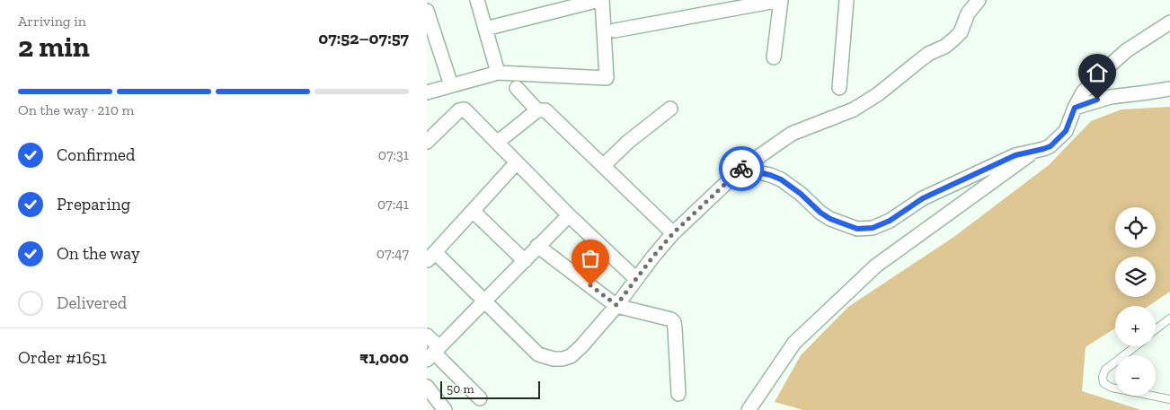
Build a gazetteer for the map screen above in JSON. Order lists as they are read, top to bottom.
{
  "scale_bar": "50 m",
  "page": {
    "heading": ["2 min", "Arriving in", "07:52–07:57"],
    "panel": ["Order #1651", "₹1,000"],
    "bar": "On the way · 210 m",
    "list": [
      ["Confirmed", "07:31"],
      ["Preparing", "07:41"],
      ["On the way", "07:47"],
      "Delivered"
    ],
    "map_buttons": ["+", "−"],
    "scale": "50 m"
  }
}
